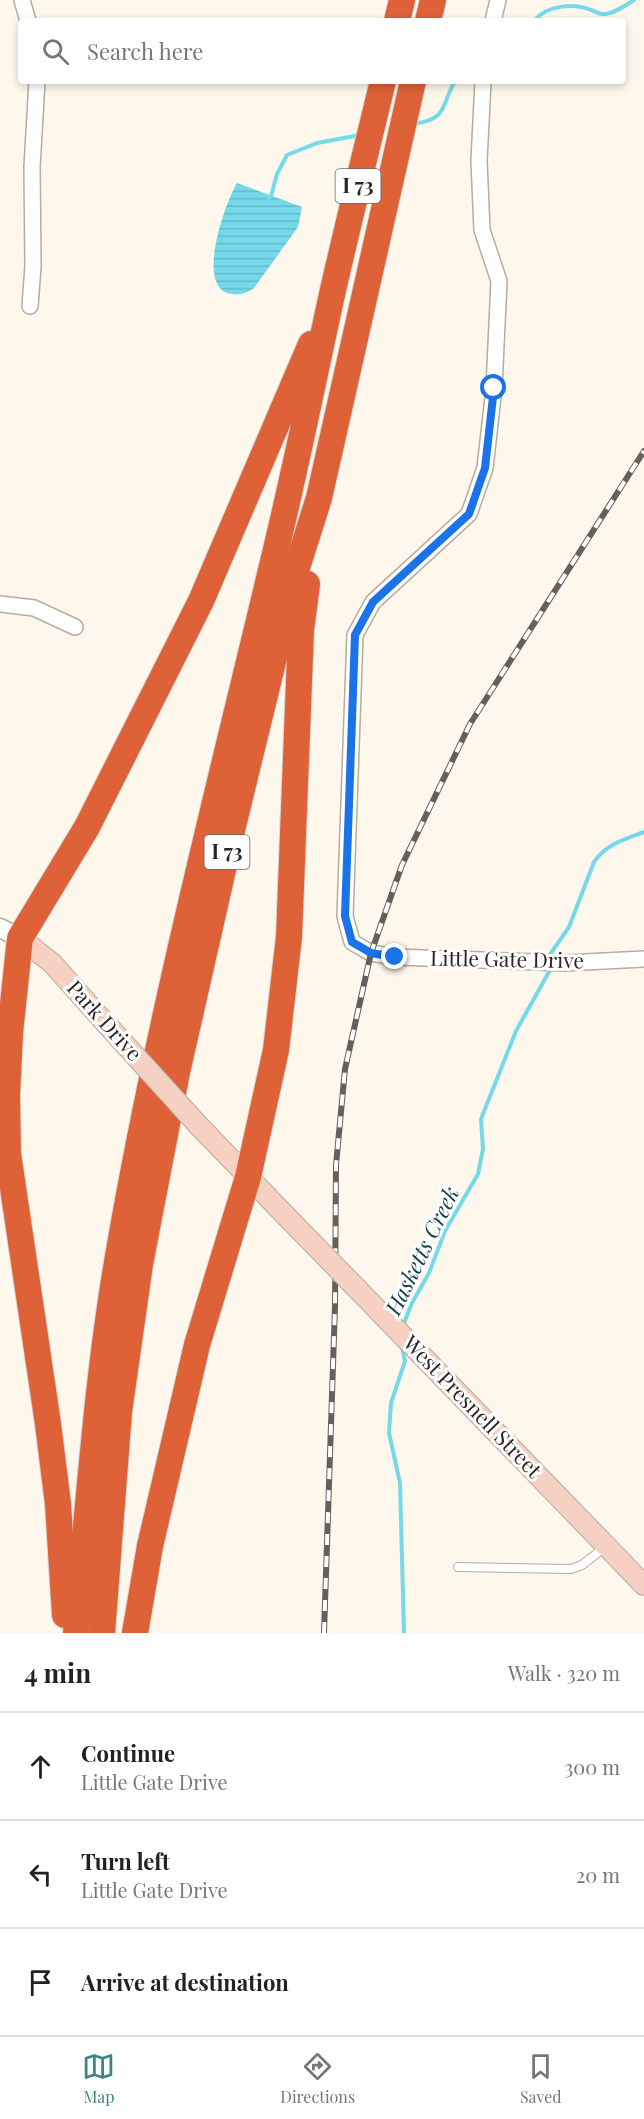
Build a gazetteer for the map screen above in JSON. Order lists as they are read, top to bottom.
{
  "streets": {
    "highway": ["I 73"],
    "main road": ["Park Drive", "West Presnell Street"],
    "street": ["Little Gate Drive"]
  },
  "crossings": [
    ["Park Drive", "West Presnell Street"]
  ],
  "water": ["Hasketts Creek"],
  "page": {
    "search": "Search here",
    "heading": ["4 min", "Walk · 320 m"],
    "list": [
      ["Continue", "Little Gate Drive", "300 m"],
      ["Turn left", "Little Gate Drive", "20 m"],
      "Arrive at destination"
    ],
    "nav": ["Map", "Directions", "Saved"]
  }
}
